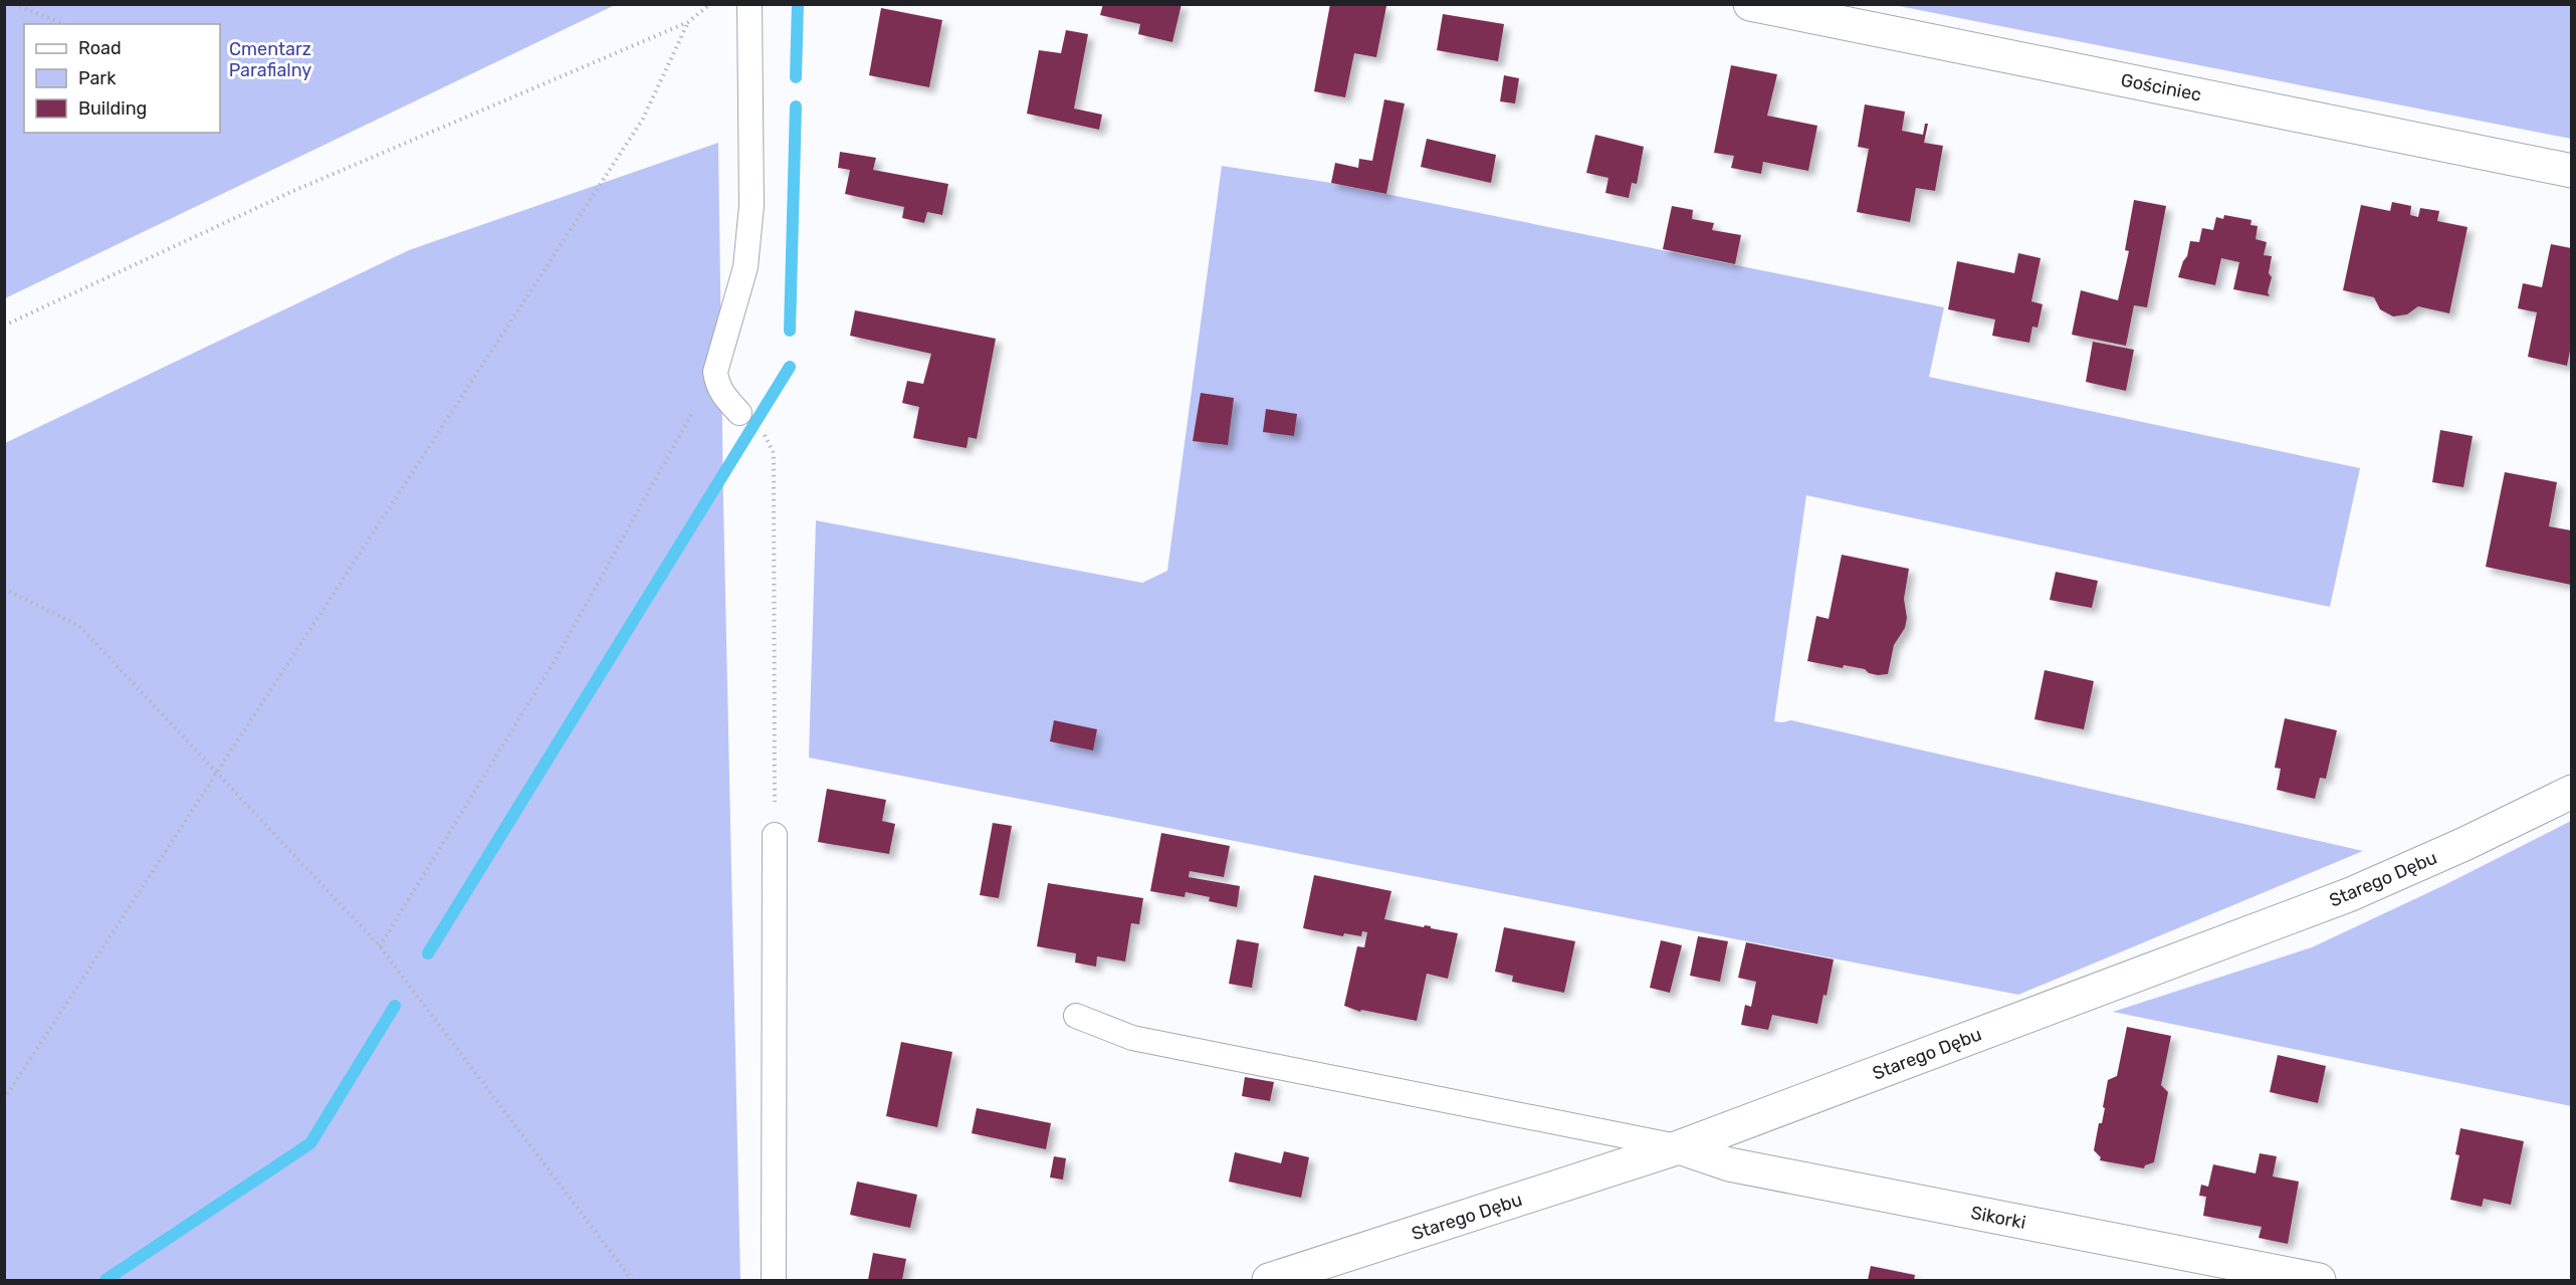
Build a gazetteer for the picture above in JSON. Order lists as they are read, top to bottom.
{
  "streets": {
    "street": ["Gościniec", "Starego Dębu", "Sikorki"]
  },
  "crossings": [
    ["Starego Dębu", "Sikorki"]
  ],
  "parks": ["Cmentarz Parafialny"],
  "legend": ["Road", "Park", "Building"]
}
